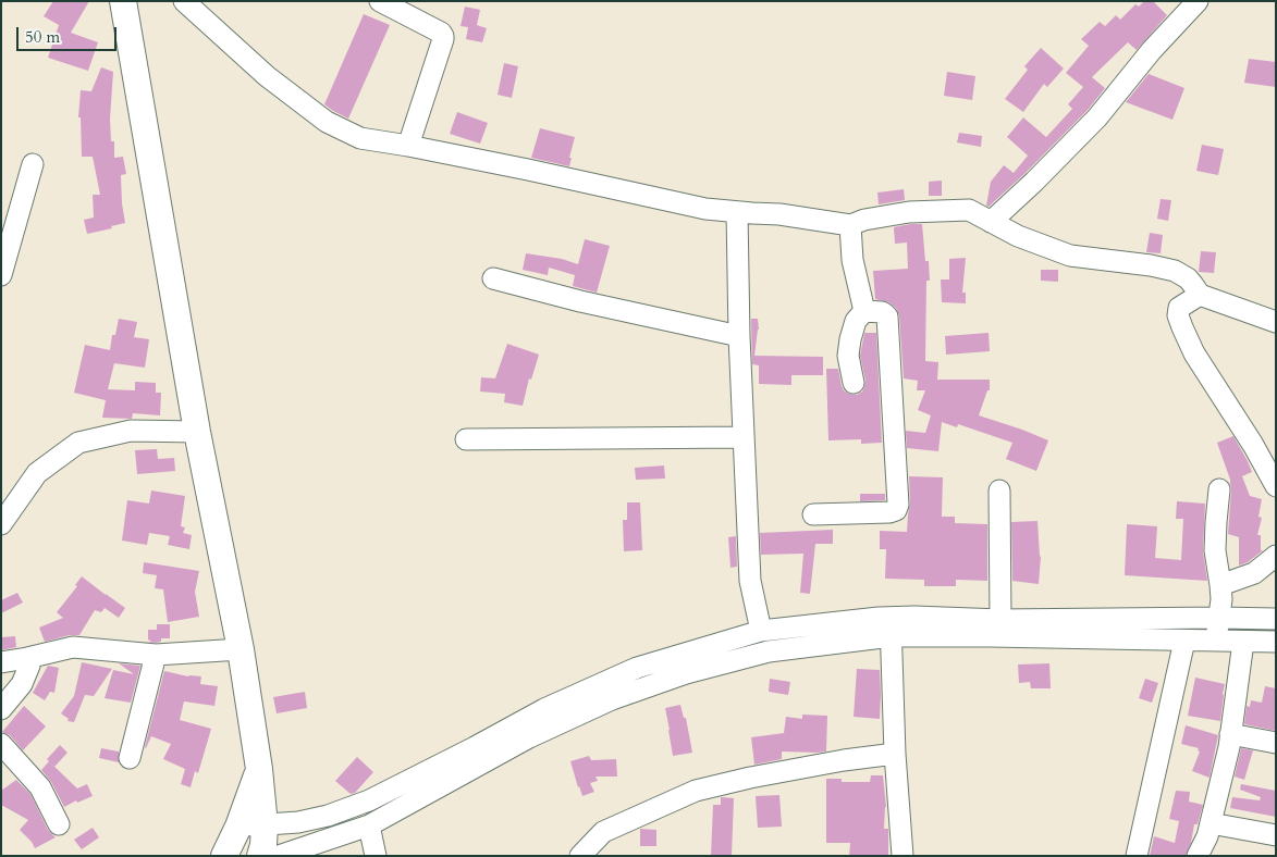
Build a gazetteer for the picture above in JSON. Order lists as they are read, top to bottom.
{
  "scale_bar": "50 m"
}
